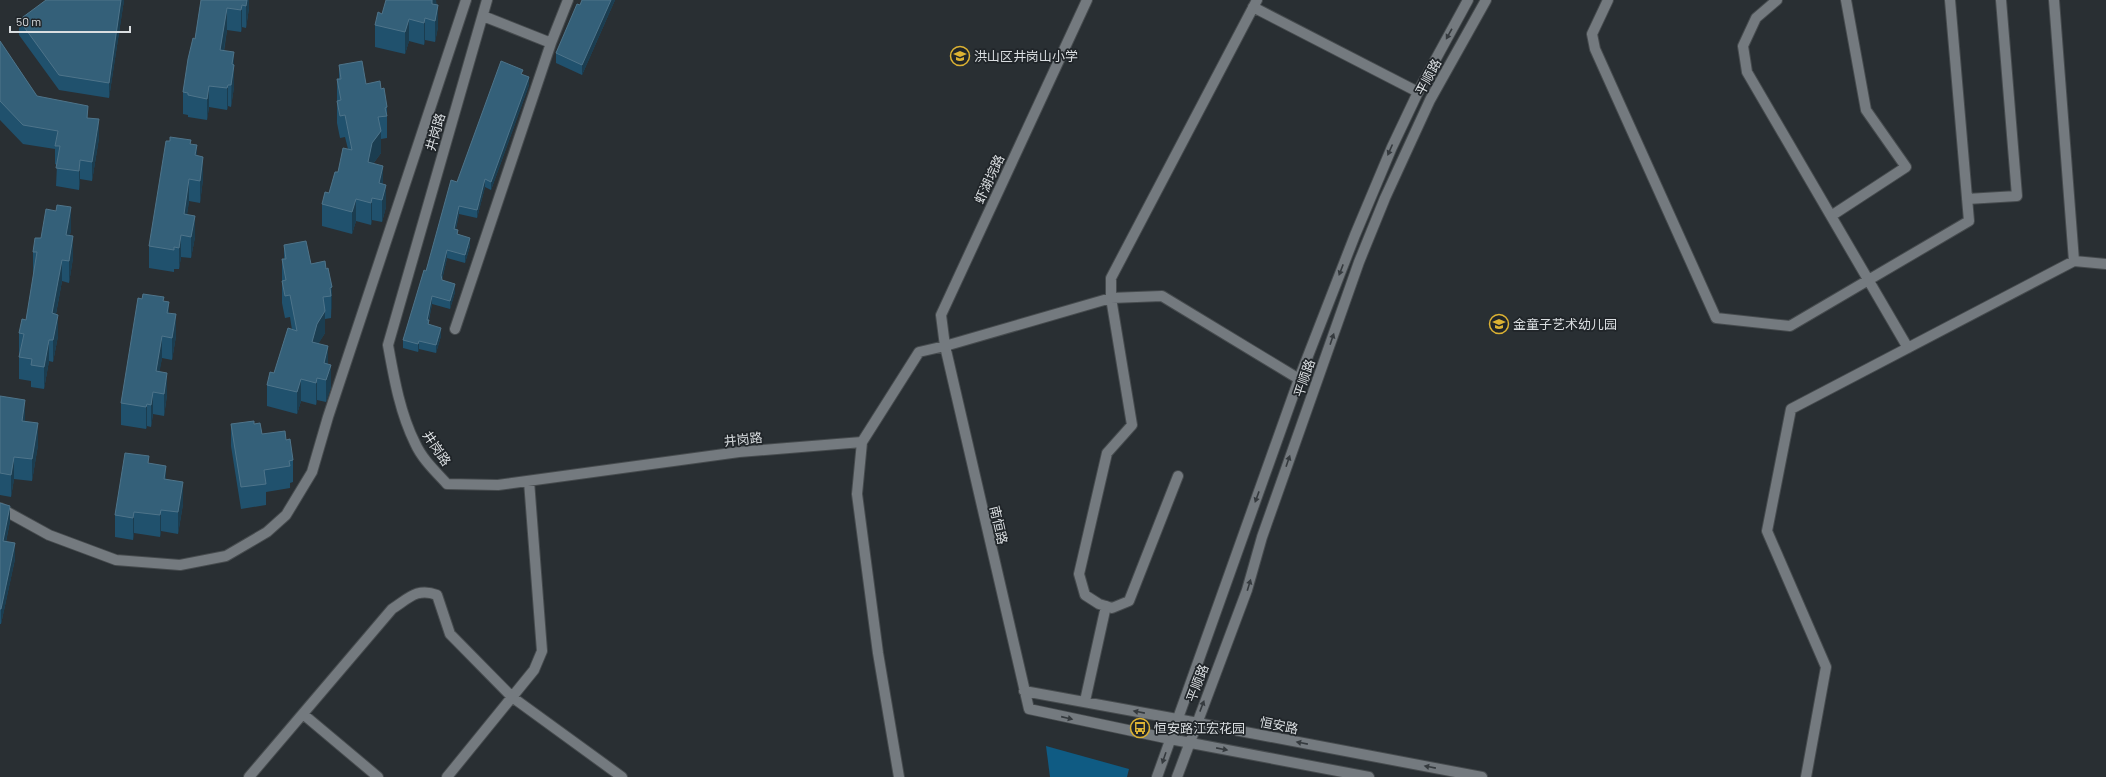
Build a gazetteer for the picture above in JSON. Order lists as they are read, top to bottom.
{
  "streets": {
    "street": [
      "平顺路",
      "井岗路",
      "虾湖垸路",
      "南恒路",
      "恒安路"
    ]
  },
  "crossings": [
    ["平顺路", "南恒路"],
    ["平顺路", "恒安路"],
    ["虾湖垸路", "南恒路"],
    ["南恒路", "恒安路"]
  ],
  "places": {
    "school or university": ["洪山区井岗山小学", "金童子艺术幼儿园"],
    "bus stop": ["恒安路江宏花园"]
  },
  "scale_bar": "50 m"
}
